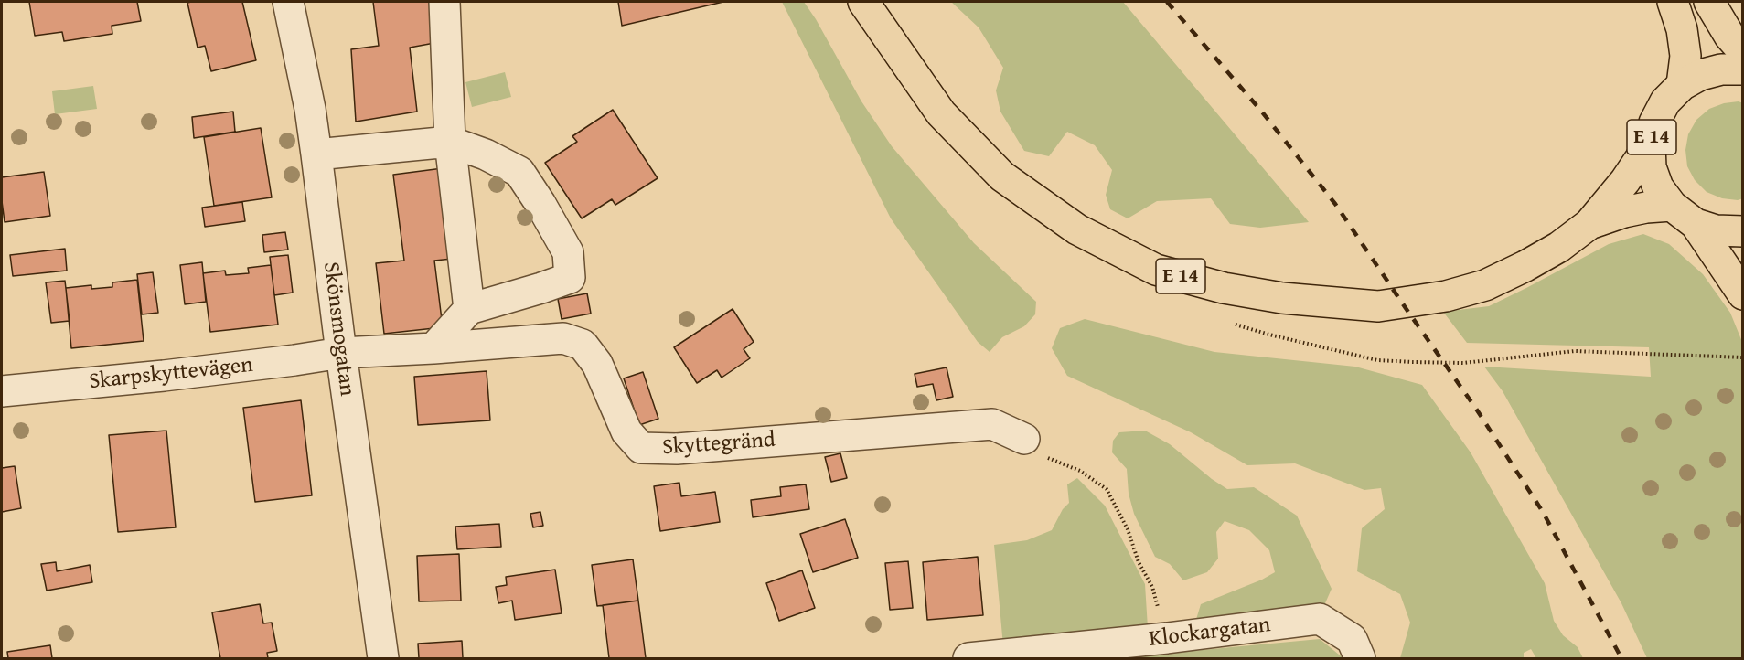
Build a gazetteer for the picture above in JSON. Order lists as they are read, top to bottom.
{
  "streets": {
    "main road": ["E 14"],
    "street": [
      "Skönsmogatan",
      "Skarpskyttevägen",
      "Skyttegränd",
      "Klockargatan"
    ]
  },
  "crossings": [
    ["Skönsmogatan", "Skarpskyttevägen"],
    ["Skönsmogatan", "Skyttegränd"],
    ["Skarpskyttevägen", "Skyttegränd"]
  ]
}
